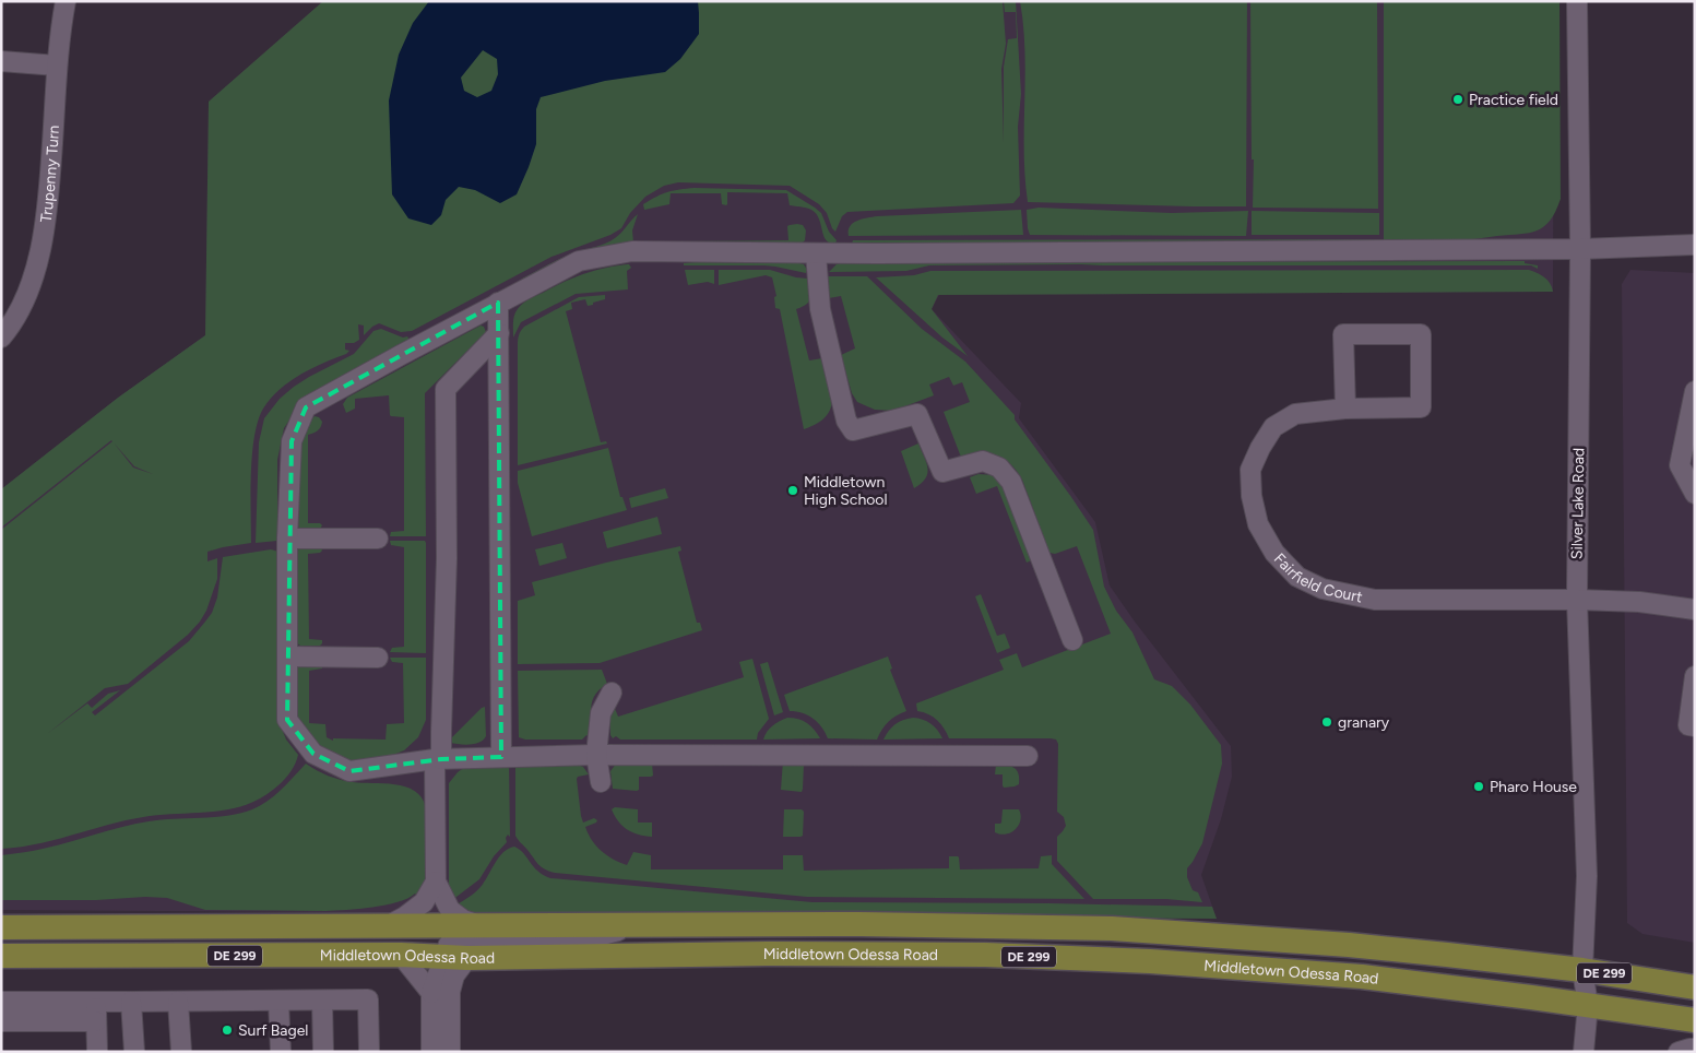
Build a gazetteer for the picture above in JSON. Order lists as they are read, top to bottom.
{
  "streets": {
    "main road": ["Middletown Odessa Road", "DE 299"],
    "street": ["Trupenny Turn", "Silver Lake Road", "Fairfield Court"]
  },
  "crossings": [
    ["Silver Lake Road", "Fairfield Court"],
    ["Silver Lake Road", "Middletown Odessa Road"],
    ["Silver Lake Road", "DE 299"],
    ["Middletown Odessa Road", "DE 299"]
  ],
  "places": [
    "Practice field",
    "Middletown High School",
    "granary",
    "Pharo House",
    "Surf Bagel"
  ]
}
